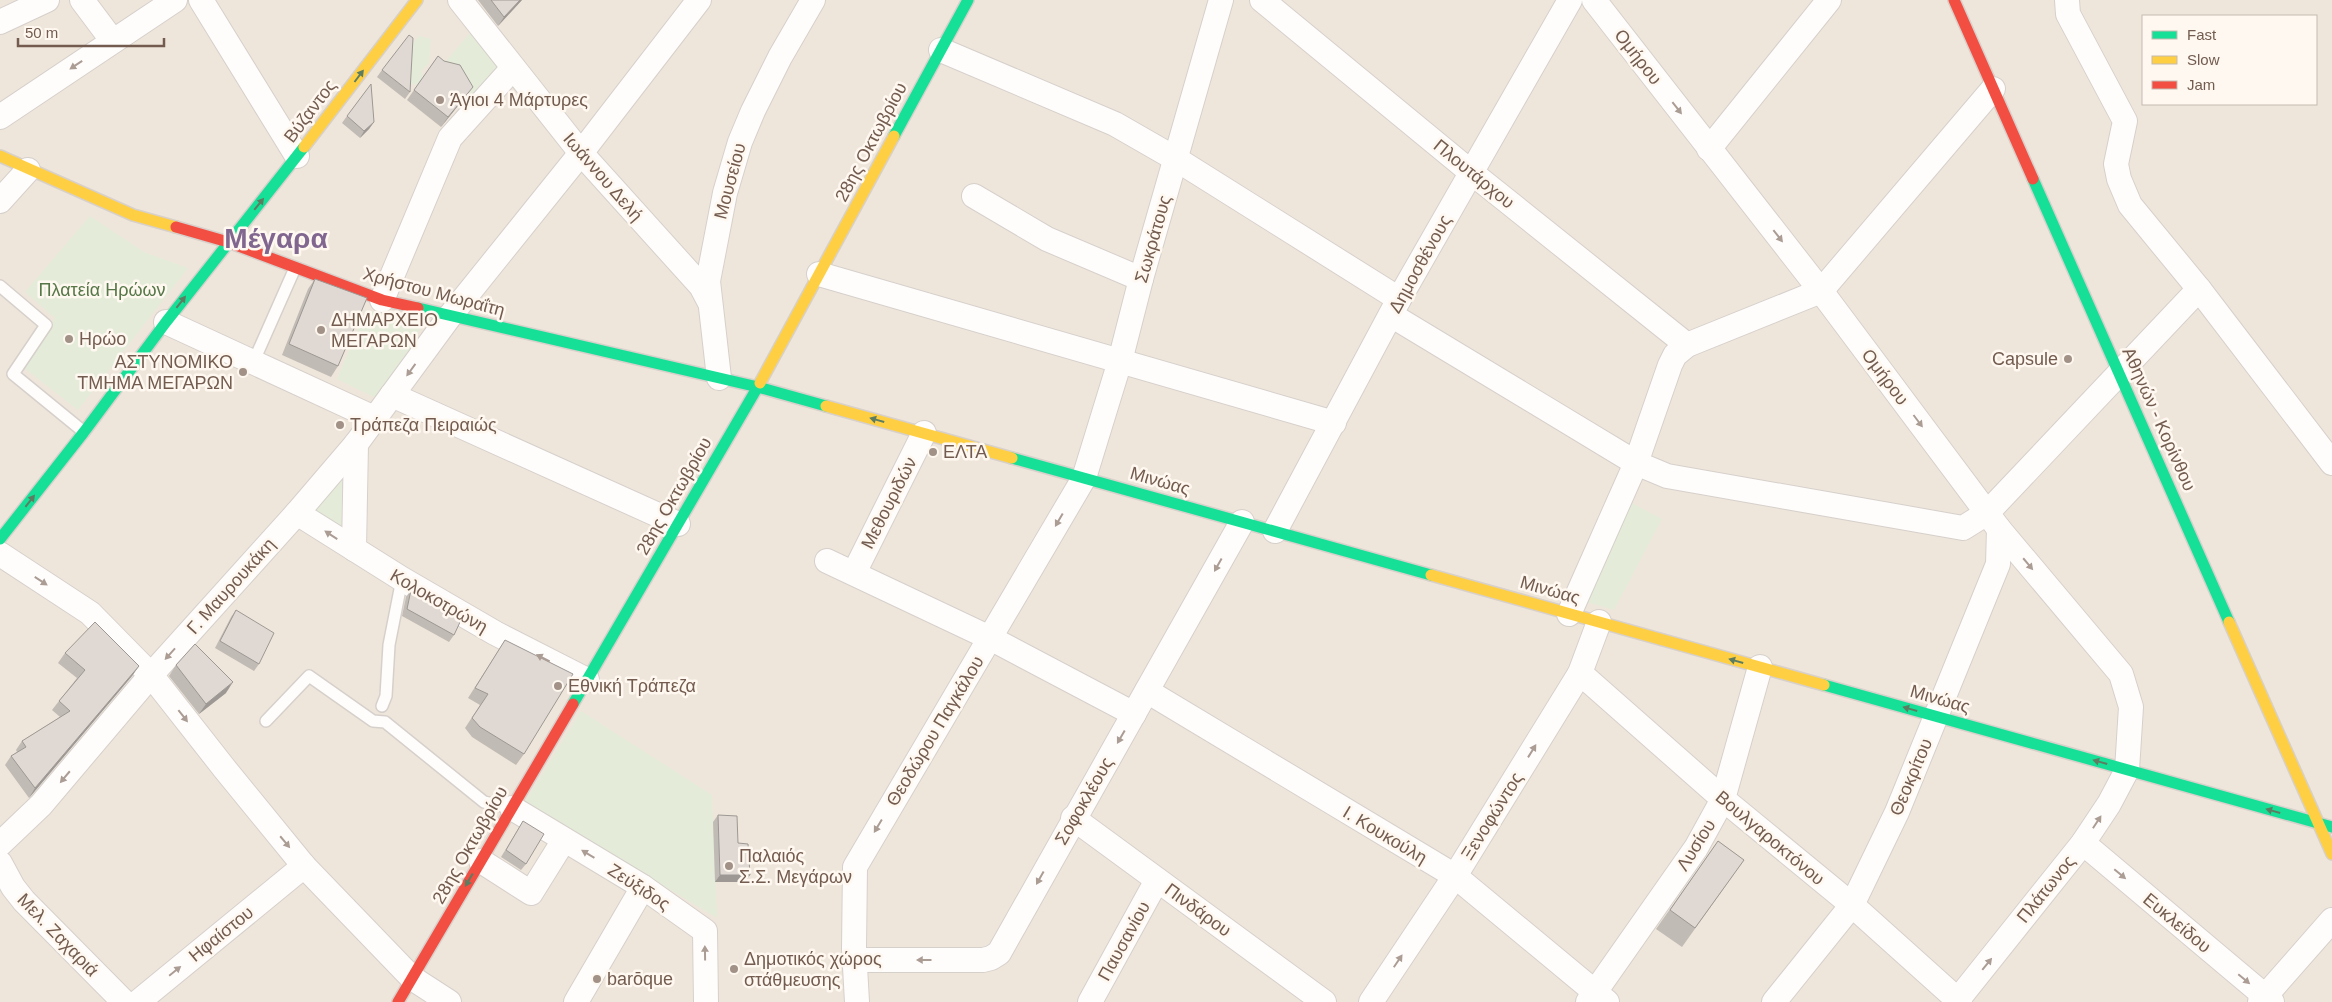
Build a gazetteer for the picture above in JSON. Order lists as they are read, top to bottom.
{
  "streets": {
    "main road": [
      "Βύζαντος",
      "28ης Οκτωβρίου",
      "Χρήστου Μωραΐτη",
      "Αθηνών - Κορίνθου",
      "Μινώας"
    ],
    "street": [
      "Ομήρου",
      "Πλουτάρχου",
      "Ιωάννου Δελή",
      "Μουσείου",
      "Σωκράτους",
      "Δημοσθένους",
      "Μεθουριδών",
      "Γ. Μαυρουκάκη",
      "Κολοκοτρώνη",
      "Θεοδώρου Παγκάλου",
      "Θεοκρίτου",
      "Σοφοκλέους",
      "Ξενοφώντος",
      "Ι. Κουκούλη",
      "Βουλγαροκτόνου",
      "Λυσίου",
      "Ζεύξιδος",
      "Πλάτωνος",
      "Πινδάρου",
      "Ευκλείδου",
      "Ηφαίστου",
      "Μελ. Ζαχαριά",
      "Παυσανίου"
    ]
  },
  "crossings": [
    ["Ομήρου", "Μινώας"],
    ["Ομήρου", "Θεοκρίτου"],
    ["Ομήρου", "Πλάτωνος"],
    ["Βύζαντος", "Χρήστου Μωραΐτη"],
    ["28ης Οκτωβρίου", "Χρήστου Μωραΐτη"],
    ["28ης Οκτωβρίου", "Μινώας"],
    ["28ης Οκτωβρίου", "Κολοκοτρώνη"],
    ["28ης Οκτωβρίου", "Ζεύξιδος"],
    ["Πλουτάρχου", "Δημοσθένους"],
    ["Ιωάννου Δελή", "Μουσείου"],
    ["Ιωάννου Δελή", "Γ. Μαυρουκάκη"],
    ["Μουσείου", "Χρήστου Μωραΐτη"],
    ["Σωκράτους", "Μινώας"],
    ["Σωκράτους", "Θεοδώρου Παγκάλου"],
    ["Δημοσθένους", "Μινώας"],
    ["Χρήστου Μωραΐτη", "Μινώας"],
    ["Χρήστου Μωραΐτη", "Γ. Μαυρουκάκη"],
    ["Αθηνών - Κορίνθου", "Μινώας"],
    ["Μινώας", "Μεθουριδών"],
    ["Μινώας", "Θεοδώρου Παγκάλου"],
    ["Μινώας", "Θεοκρίτου"],
    ["Μινώας", "Σοφοκλέους"],
    ["Μινώας", "Ξενοφώντος"],
    ["Μινώας", "Λυσίου"],
    ["Μινώας", "Πλάτωνος"],
    ["Γ. Μαυρουκάκη", "Κολοκοτρώνη"],
    ["Θεοδώρου Παγκάλου", "Σοφοκλέους"],
    ["Θεοκρίτου", "Βουλγαροκτόνου"],
    ["Σοφοκλέους", "Ι. Κουκούλη"],
    ["Σοφοκλέους", "Πινδάρου"],
    ["Ξενοφώντος", "Ι. Κουκούλη"],
    ["Ξενοφώντος", "Βουλγαροκτόνου"],
    ["Ι. Κουκούλη", "Λυσίου"],
    ["Βουλγαροκτόνου", "Λυσίου"],
    ["Βουλγαροκτόνου", "Πλάτωνος"],
    ["Πλάτωνος", "Ευκλείδου"],
    ["Πινδάρου", "Παυσανίου"]
  ],
  "one_way": [
    "Ομήρου",
    "Βύζαντος",
    "Μινώας",
    "Γ. Μαυρουκάκη",
    "Θεοδώρου Παγκάλου",
    "Σοφοκλέους",
    "Ξενοφώντος",
    "Ζεύξιδος",
    "Πλάτωνος",
    "Ευκλείδου",
    "Ηφαίστου"
  ],
  "districts": ["Μέγαρα"],
  "parks": ["Πλατεία Ηρώων"],
  "places": [
    "Άγιοι 4 Μάρτυρες",
    "ΔΗΜΑΡΧΕΙΟ ΜΕΓΑΡΩΝ",
    "Ηρώο",
    "Capsule",
    "ΑΣΤΥΝΟΜΙΚΟ ΤΜΗΜΑ ΜΕΓΑΡΩΝ",
    "Τράπεζα Πειραιώς",
    "ΕΛΤΑ",
    "Εθνική Τράπεζα",
    "Παλαιός Σ.Σ. Μεγάρων",
    "Δημοτικός χώρος στάθμευσης",
    "barōque"
  ],
  "legend": ["Fast", "Slow", "Jam"],
  "scale_bar": "50 m"
}
